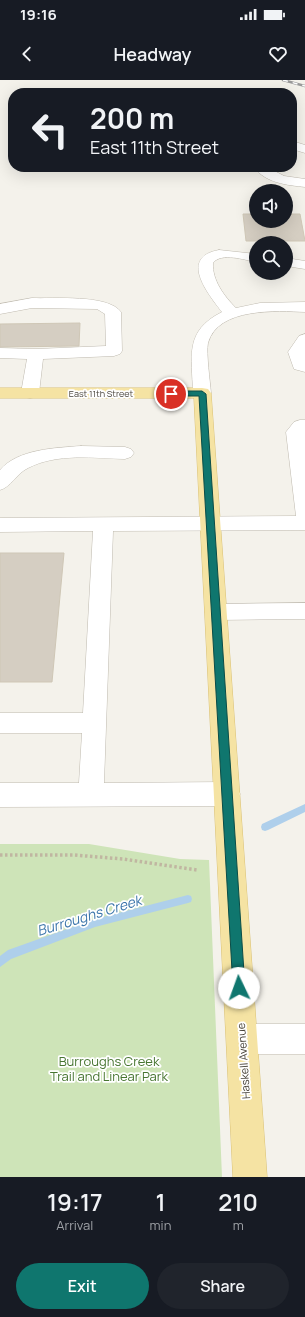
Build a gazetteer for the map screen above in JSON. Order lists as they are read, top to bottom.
{
  "streets": {
    "main road": ["East 11th Street", "Haskell Avenue"]
  },
  "crossings": [
    ["East 11th Street", "Haskell Avenue"]
  ],
  "water": ["Burroughs Creek"],
  "parks": ["Burroughs Creek Trail and Linear Park"],
  "page": {
    "status": "19:16",
    "header": "Headway",
    "turn": ["200 m", "East 11th Street"],
    "eta": [
      "19:17",
      "Arrival",
      "1",
      "min",
      "210",
      "m"
    ],
    "buttons": ["Exit", "Share"]
  }
}
